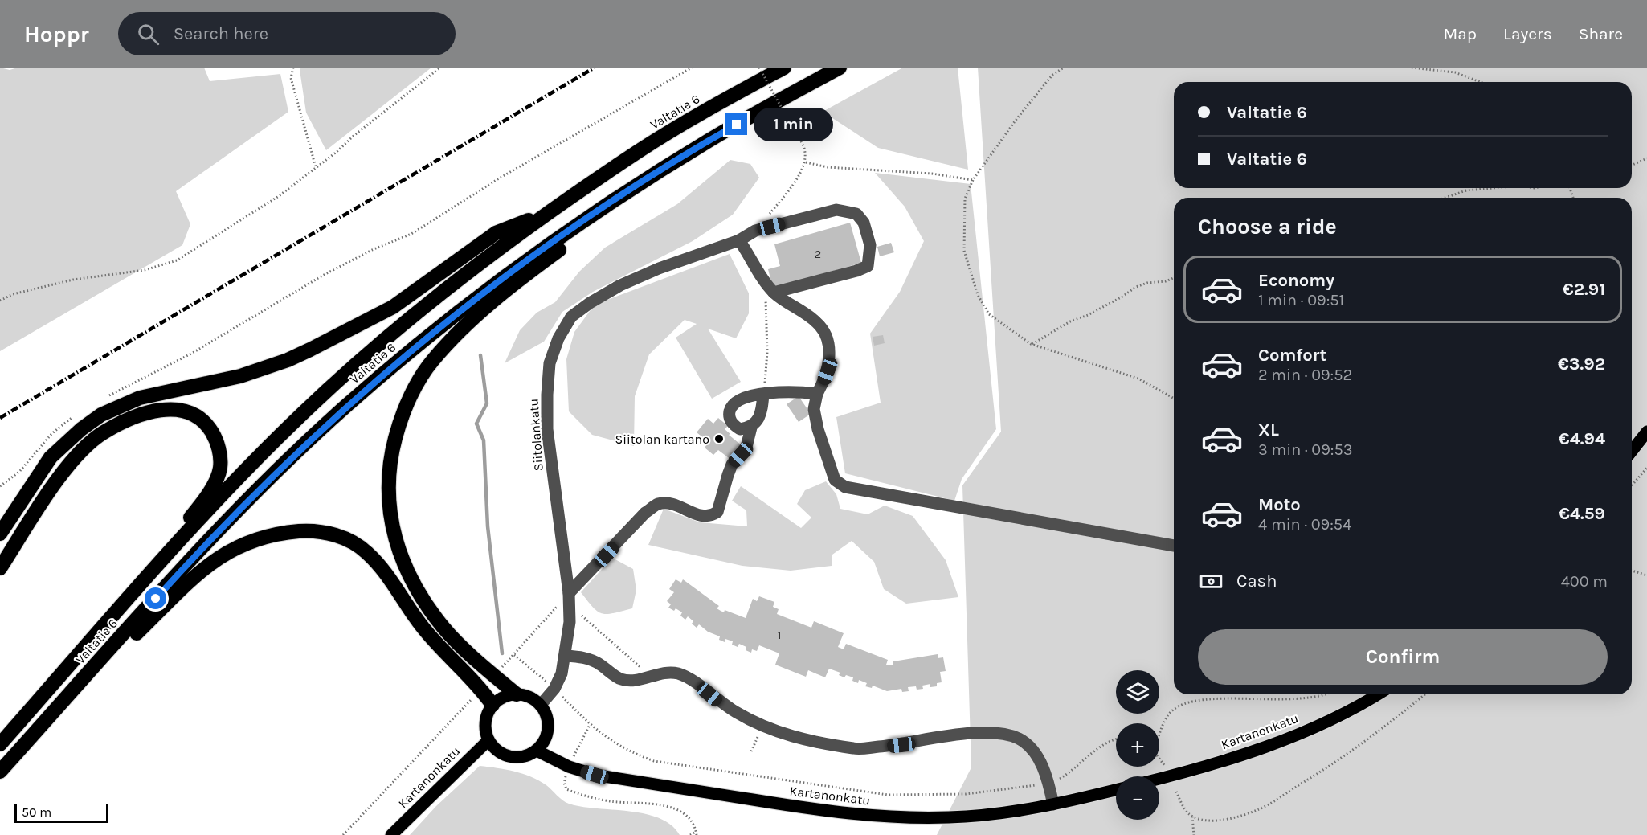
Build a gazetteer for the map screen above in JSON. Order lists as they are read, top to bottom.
{
  "streets": {
    "highway": ["Valtatie 6"],
    "main road": ["Kartanonkatu"],
    "street": ["Siitolankatu"]
  },
  "crossings": [
    ["Siitolankatu", "Kartanonkatu"]
  ],
  "places": ["Siitolan kartano"],
  "house_numbers": ["2", "1"],
  "scale_bar": "50 m",
  "page": {
    "header": "Hoppr",
    "search": "Search here",
    "nav": ["Map", "Layers", "Share"],
    "banner": ["Valtatie 6", "Valtatie 6"],
    "bubble": "1 min",
    "heading": "Choose a ride",
    "list": [
      {
        "name": "Economy",
        "note": "1 min · 09:51",
        "value": "€2.91"
      },
      {
        "name": "Comfort",
        "note": "2 min · 09:52",
        "value": "€3.92"
      },
      {
        "name": "XL",
        "note": "3 min · 09:53",
        "value": "€4.94"
      },
      {
        "name": "Moto",
        "note": "4 min · 09:54",
        "value": "€4.59"
      }
    ],
    "pay": ["Cash", "400 m"],
    "buttons": "Confirm",
    "map_buttons": ["+", "−"],
    "scale": "50 m"
  }
}
